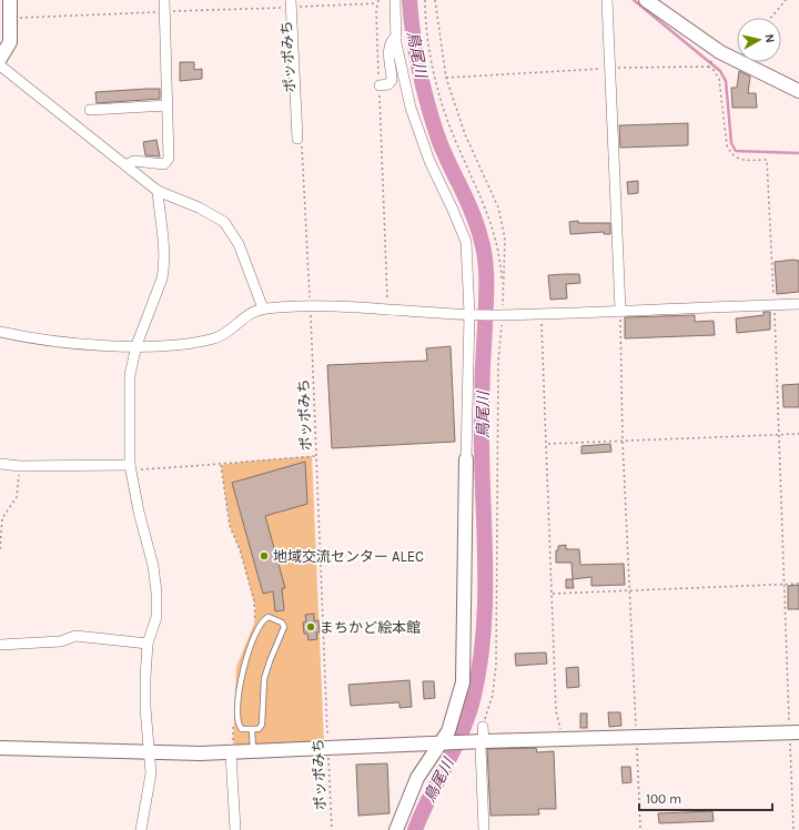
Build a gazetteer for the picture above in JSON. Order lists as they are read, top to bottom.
{
  "streets": {
    "path": ["ポッポみち"]
  },
  "water": ["鳥尾川"],
  "places": ["地域交流センター ALEC", "まちかど絵本館"],
  "scale_bar": "100 m",
  "north": "right"
}
